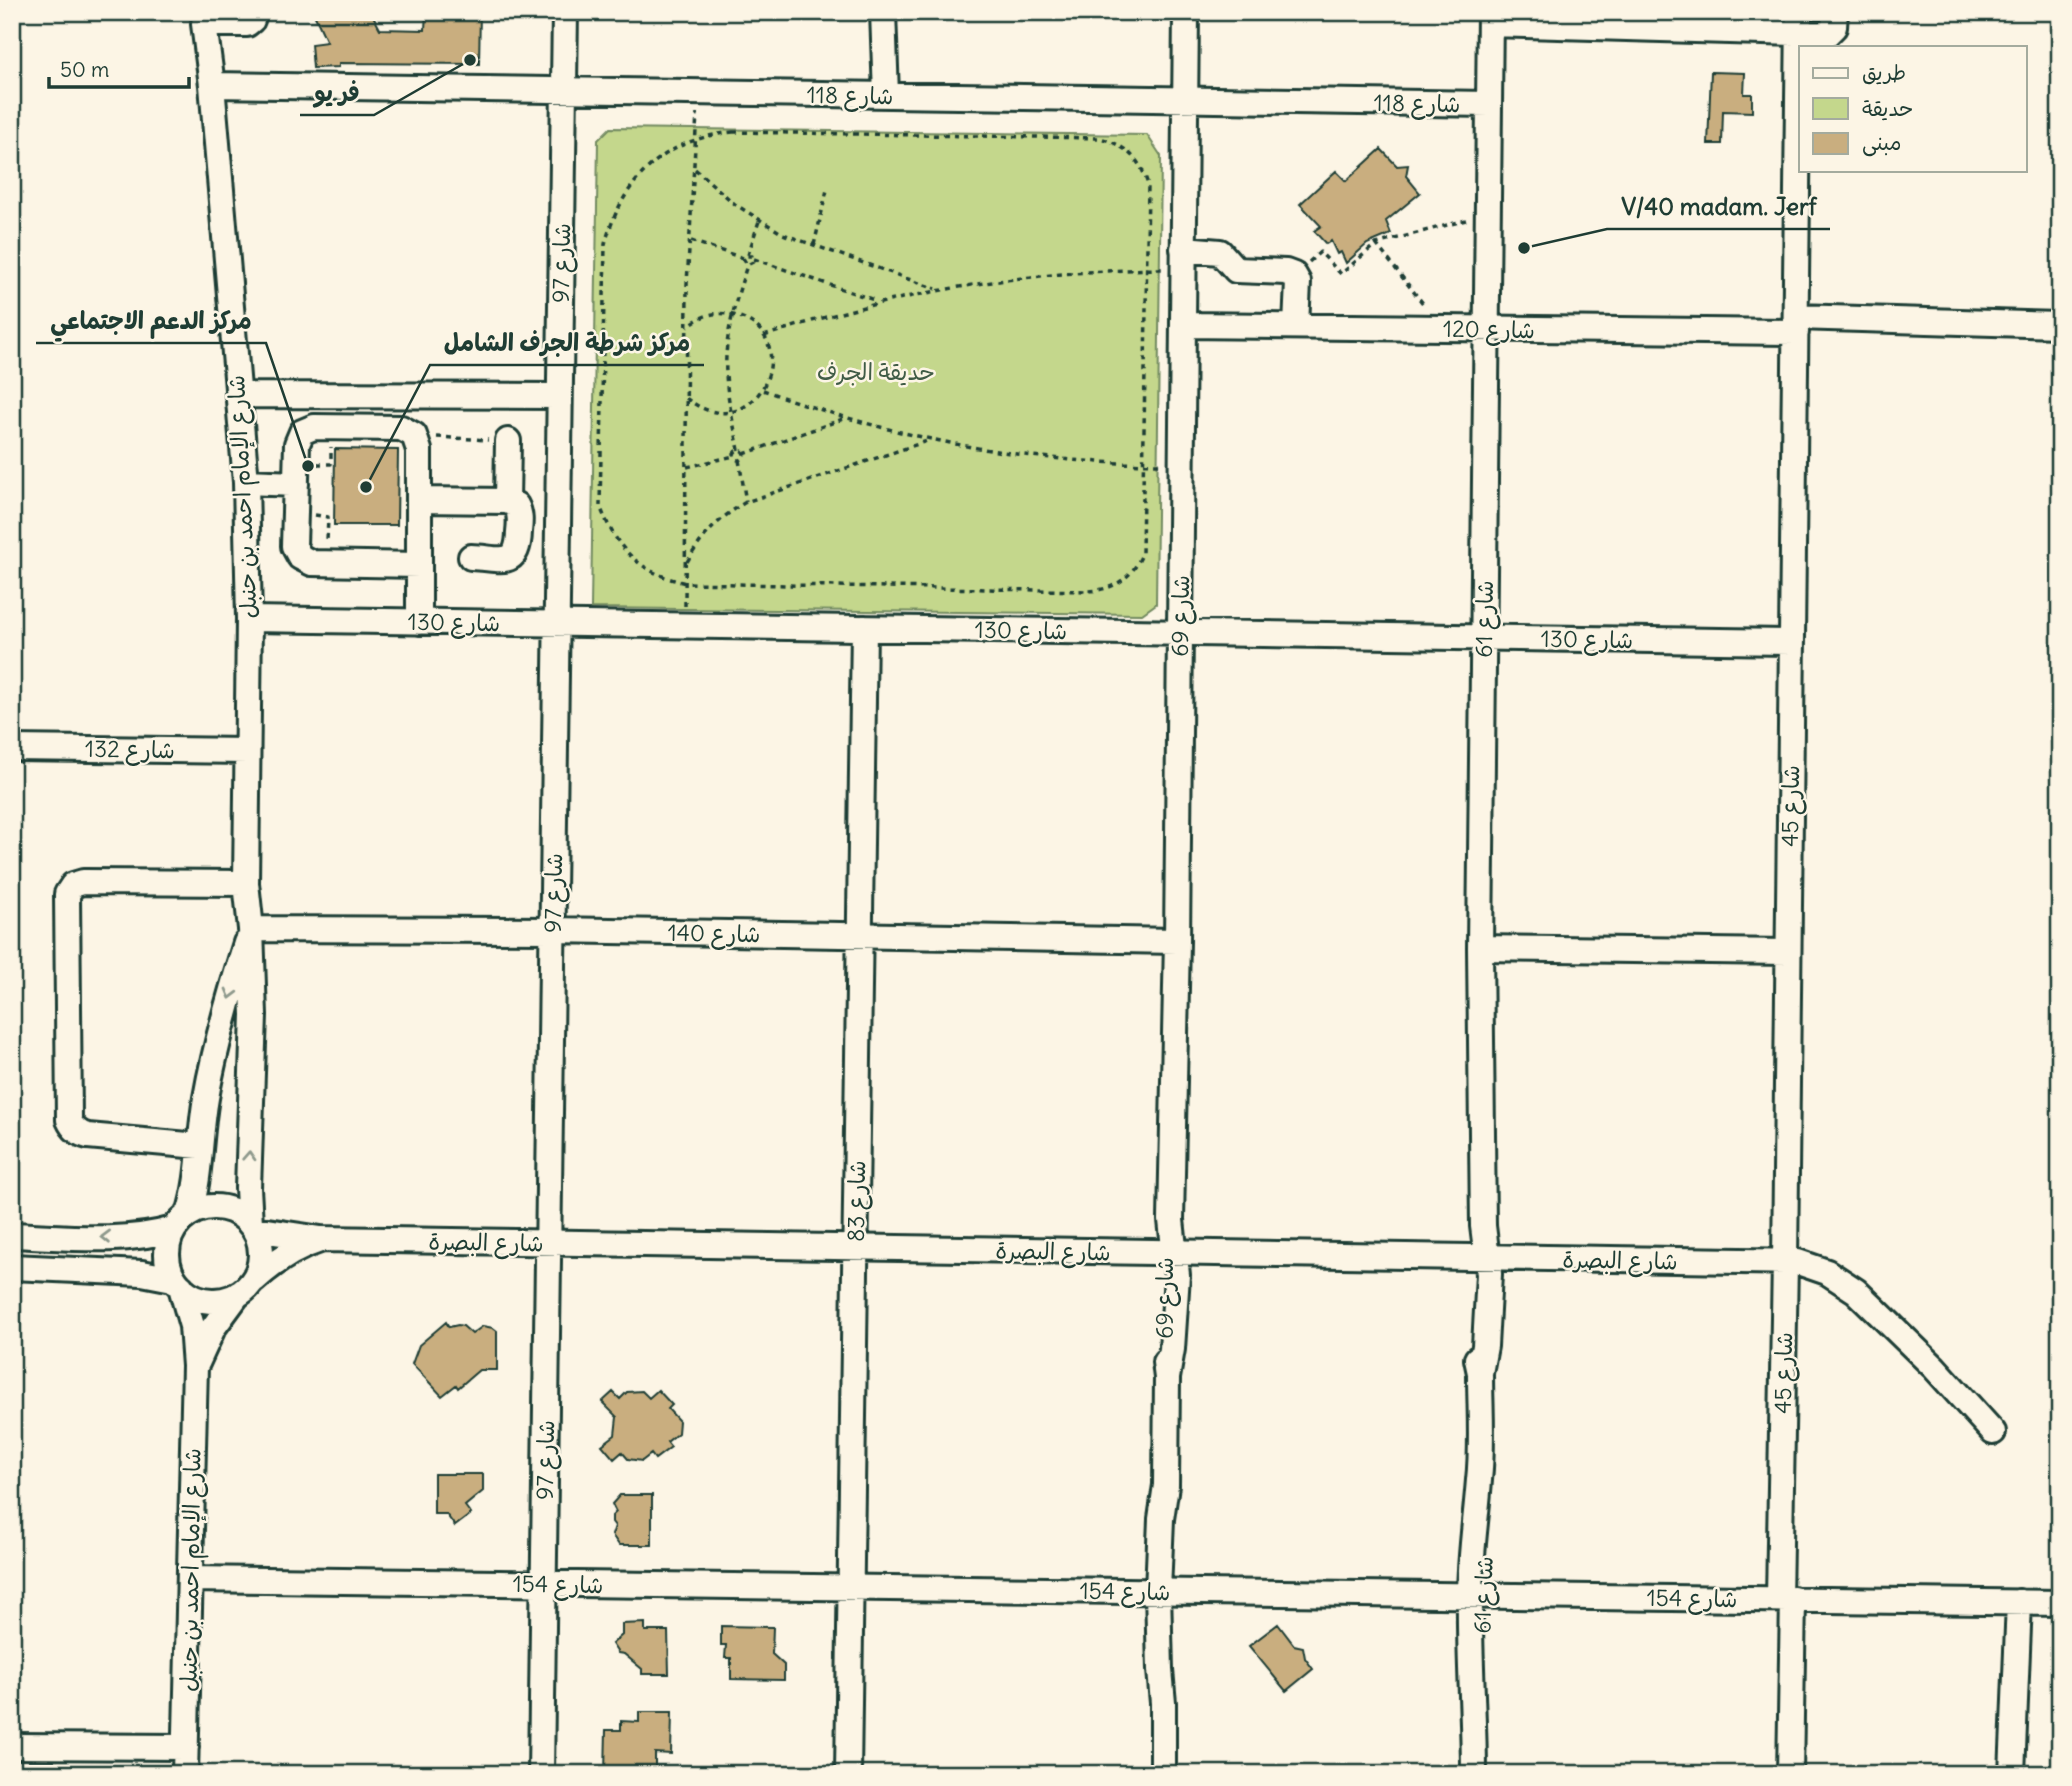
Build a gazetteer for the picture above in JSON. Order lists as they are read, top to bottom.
{
  "streets": {
    "street": [
      "شارع 118",
      "شارع 97",
      "شارع 120",
      "شارع الإمام احمد بن حنبل",
      "شارع 69",
      "شارع 61",
      "شارع 130",
      "شارع 132",
      "شارع 45",
      "شارع 140",
      "شارع 83",
      "شارع البصرة",
      "شارع 154"
    ]
  },
  "crossings": [
    ["شارع 118", "شارع 97"],
    ["شارع 118", "شارع الإمام احمد بن حنبل"],
    ["شارع 118", "شارع 69"],
    ["شارع 118", "شارع 61"],
    ["شارع 97", "شارع 130"],
    ["شارع 97", "شارع 140"],
    ["شارع 97", "شارع البصرة"],
    ["شارع 97", "شارع 154"],
    ["شارع 120", "شارع 69"],
    ["شارع 120", "شارع 61"],
    ["شارع 120", "شارع 45"],
    ["شارع الإمام احمد بن حنبل", "شارع 130"],
    ["شارع الإمام احمد بن حنبل", "شارع 132"],
    ["شارع الإمام احمد بن حنبل", "شارع 140"],
    ["شارع الإمام احمد بن حنبل", "شارع البصرة"],
    ["شارع الإمام احمد بن حنبل", "شارع 154"],
    ["شارع 69", "شارع 130"],
    ["شارع 69", "شارع 140"],
    ["شارع 69", "شارع البصرة"],
    ["شارع 69", "شارع 154"],
    ["شارع 61", "شارع 130"],
    ["شارع 61", "شارع البصرة"],
    ["شارع 61", "شارع 154"],
    ["شارع 130", "شارع 45"],
    ["شارع 130", "شارع 83"],
    ["شارع 45", "شارع البصرة"],
    ["شارع 45", "شارع 154"],
    ["شارع 140", "شارع 83"],
    ["شارع 83", "شارع البصرة"],
    ["شارع 83", "شارع 154"]
  ],
  "parks": ["حديقة الجرف"],
  "places": [
    "فر يو",
    "V/40 madam. Jerf",
    "مركز الدعم الاجتماعي",
    "مركز شرطة الجرف الشامل"
  ],
  "legend": ["طريق", "حديقة", "مبنى"],
  "scale_bar": "50 m"
}
